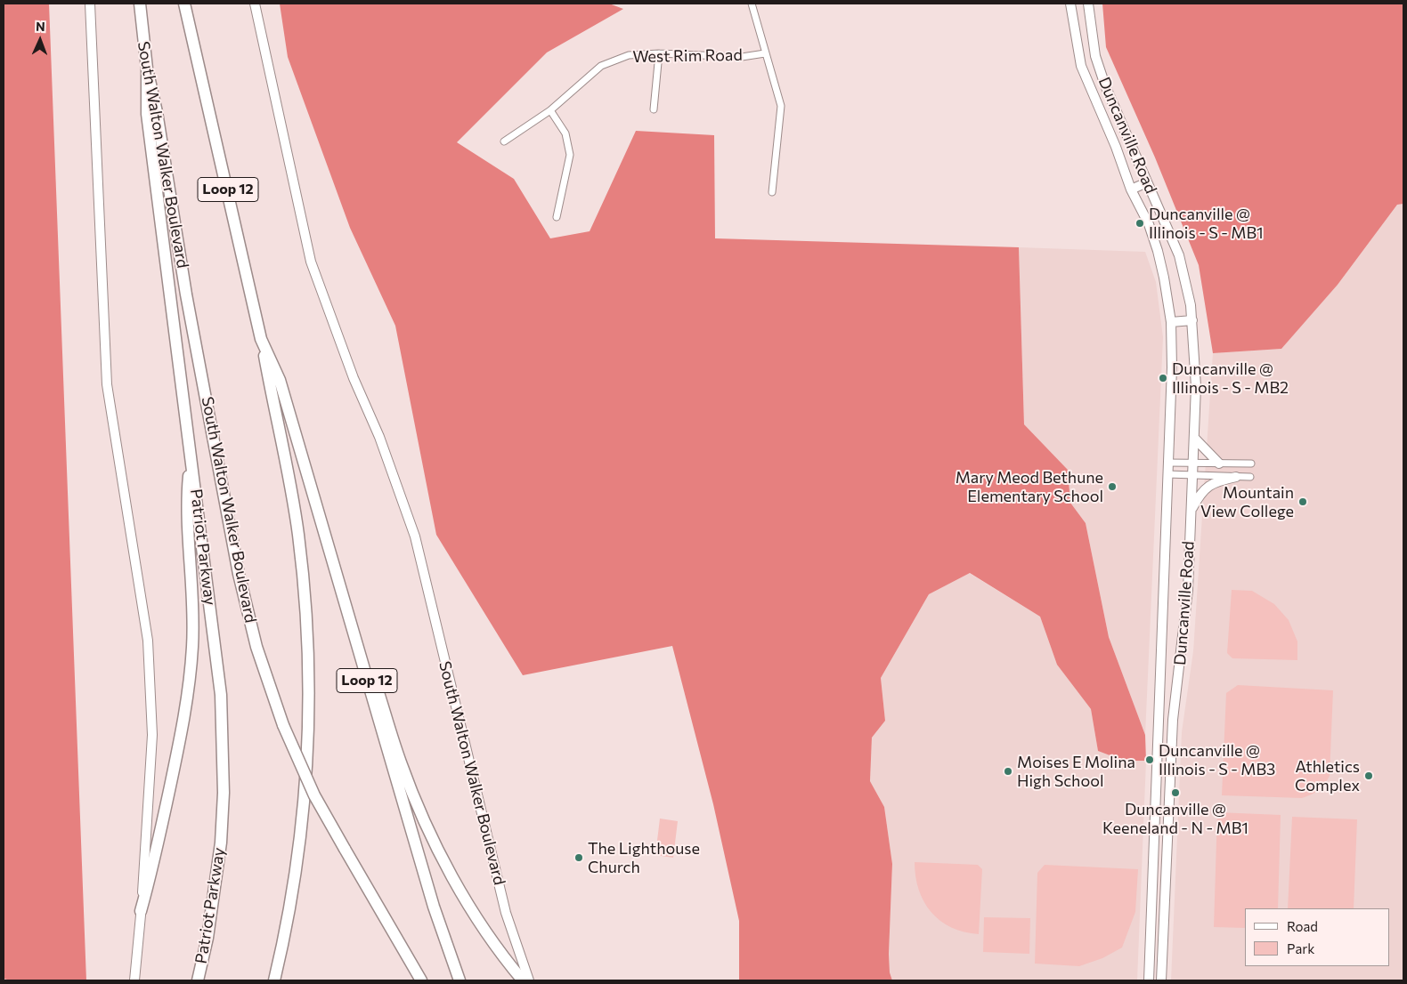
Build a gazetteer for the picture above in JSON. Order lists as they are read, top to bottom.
{
  "streets": {
    "highway": ["South Walton Walker Boulevard", "Loop 12", "Patriot Parkway"],
    "main road": ["Duncanville Road"],
    "street": ["West Rim Road"]
  },
  "crossings": [
    ["South Walton Walker Boulevard", "Patriot Parkway"]
  ],
  "places": [
    "Duncanville @ Illinois - S - MB1",
    "Duncanville @ Illinois - S - MB2",
    "Mary Meod Bethune Elementary School",
    "Mountain View College",
    "Duncanville @ Illinois - S - MB3",
    "Moises E Molina High School",
    "Athletics Complex",
    "Duncanville @ Keeneland - N - MB1",
    "The Lighthouse Church"
  ],
  "legend": ["Road", "Park"],
  "north": "top"
}
